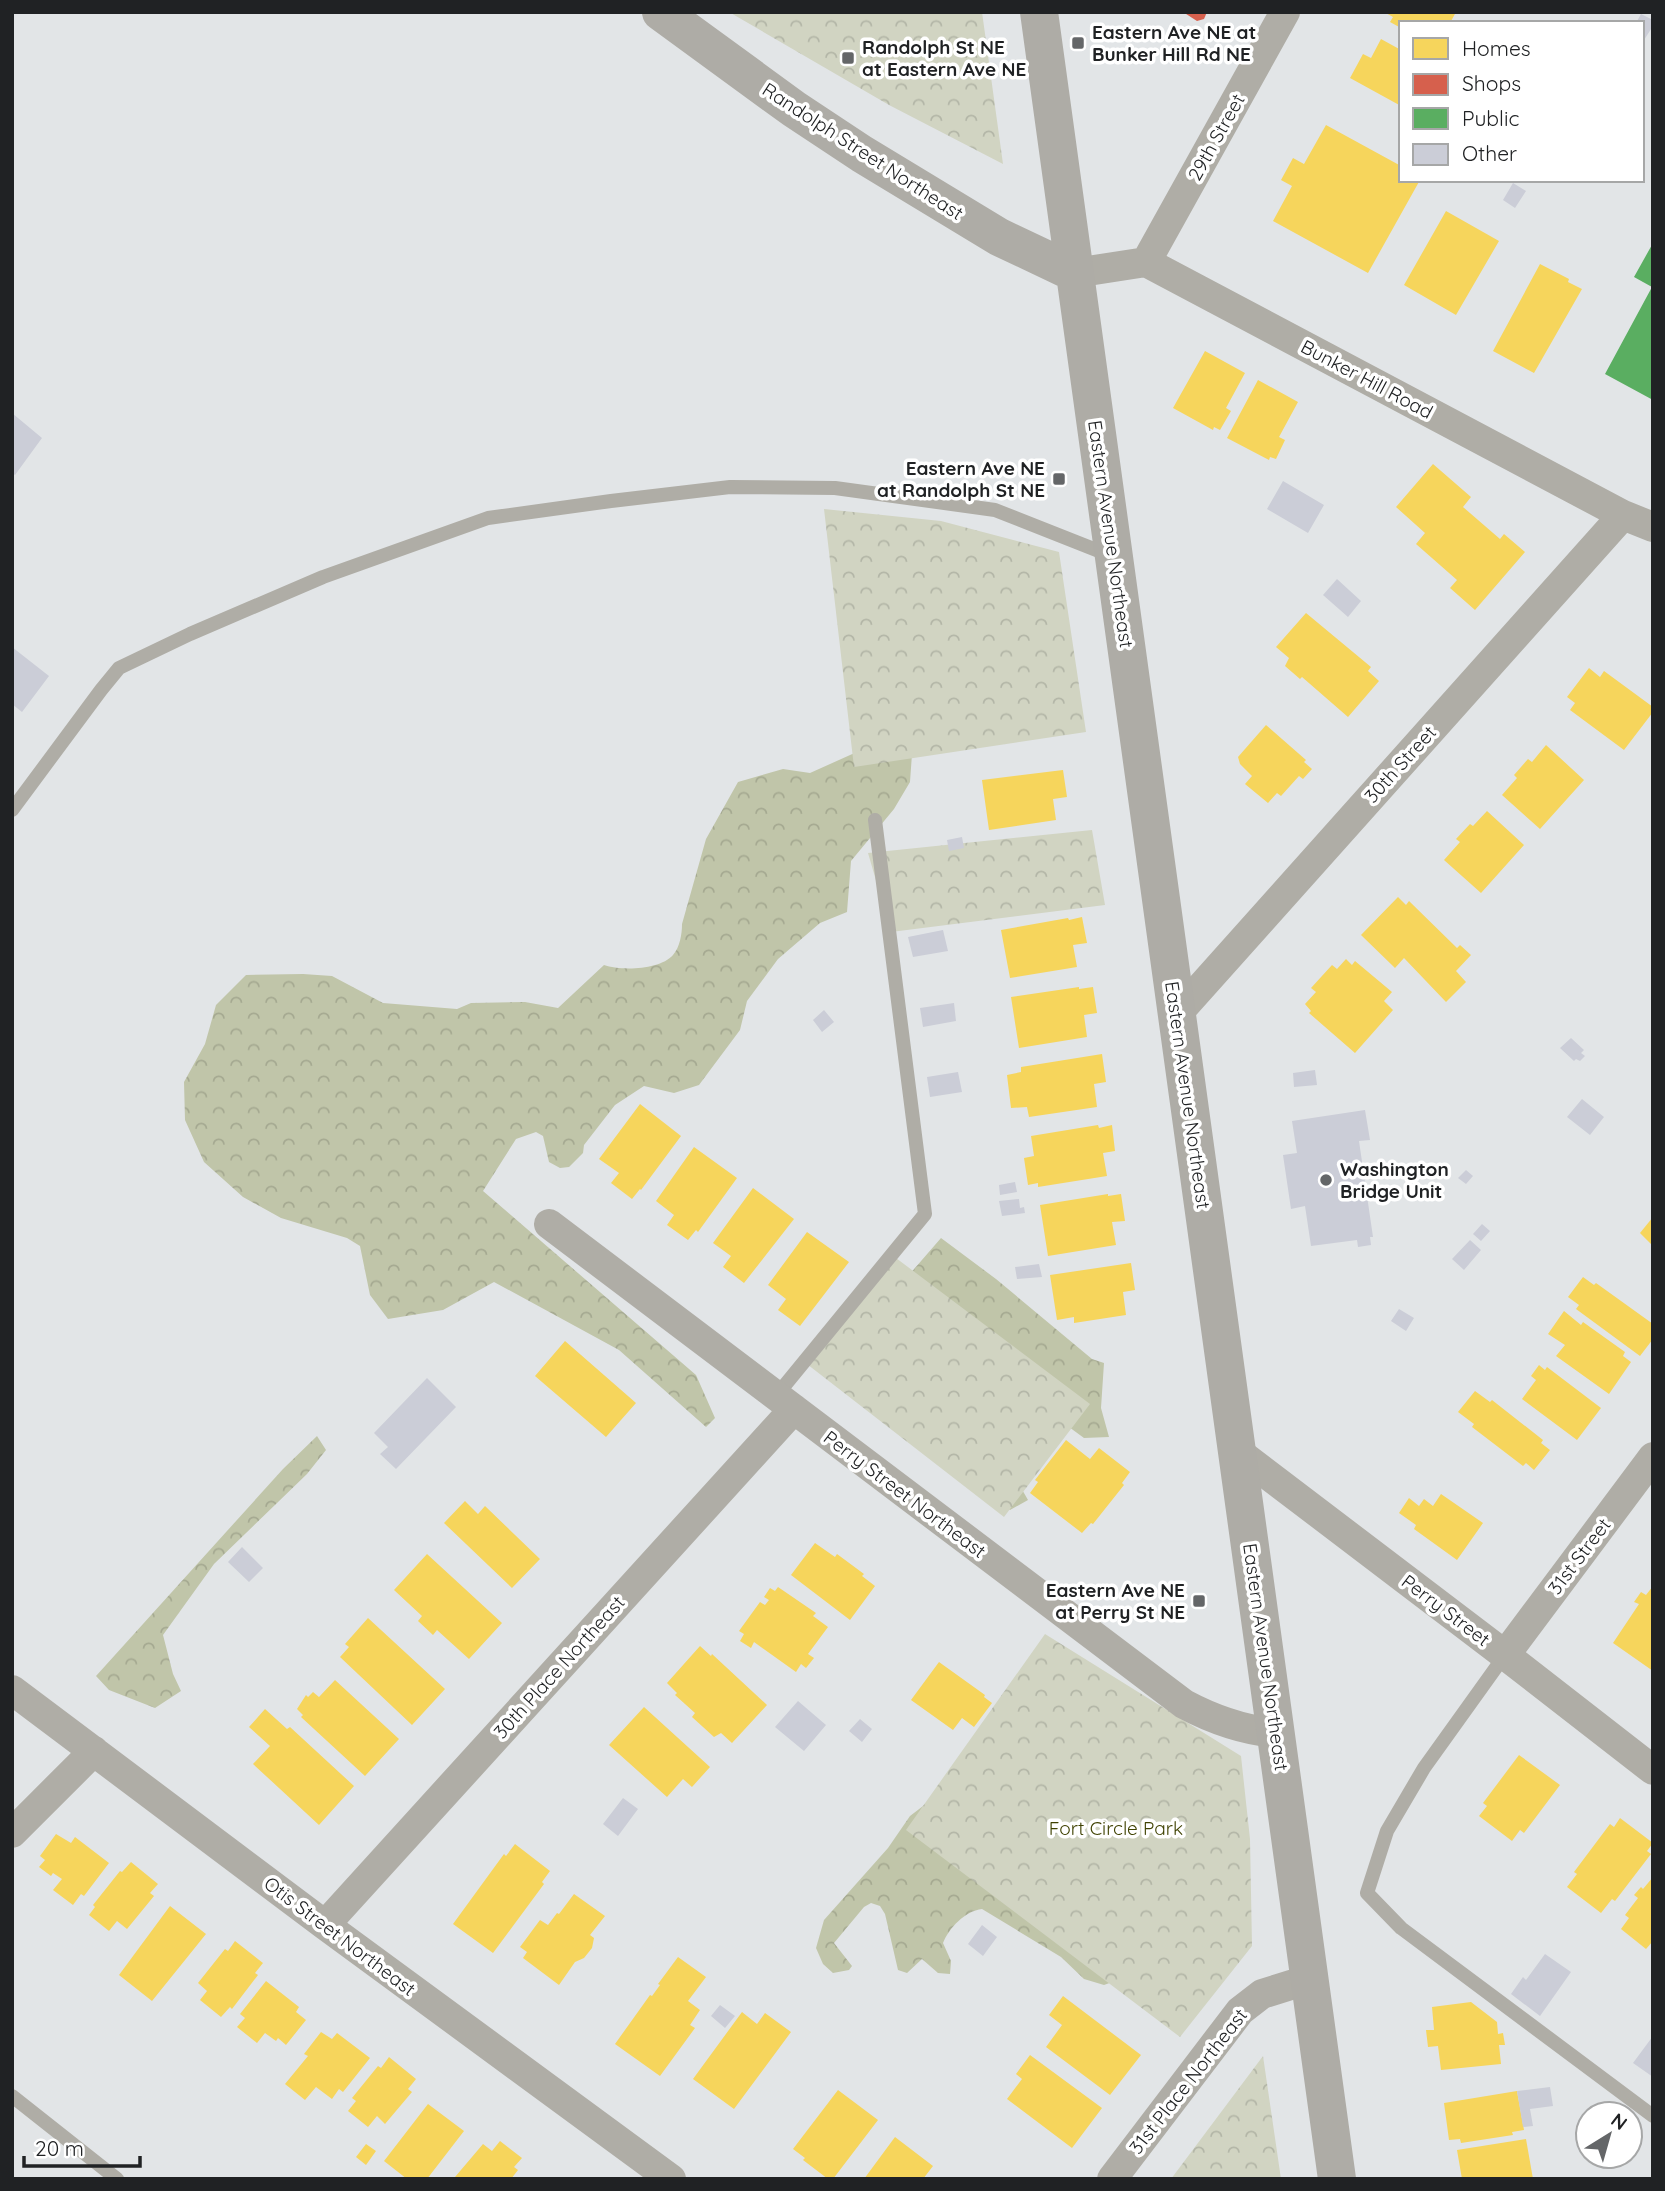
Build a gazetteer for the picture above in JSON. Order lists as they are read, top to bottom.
{
  "streets": {
    "main road": ["Randolph Street Northeast", "Eastern Avenue Northeast"],
    "street": [
      "29th Street",
      "Bunker Hill Road",
      "30th Street",
      "Perry Street Northeast",
      "31st Street",
      "Perry Street",
      "30th Place Northeast",
      "Otis Street Northeast",
      "31st Place Northeast"
    ]
  },
  "crossings": [
    ["29th Street", "Bunker Hill Road"],
    ["Randolph Street Northeast", "Eastern Avenue Northeast"],
    ["Bunker Hill Road", "30th Street"],
    ["Eastern Avenue Northeast", "30th Street"],
    ["Eastern Avenue Northeast", "Perry Street Northeast"],
    ["Eastern Avenue Northeast", "Perry Street"],
    ["Eastern Avenue Northeast", "31st Place Northeast"],
    ["Perry Street Northeast", "30th Place Northeast"],
    ["31st Street", "Perry Street"],
    ["30th Place Northeast", "Otis Street Northeast"]
  ],
  "parks": ["Fort Circle Park"],
  "places": {
    "transit": [
      "Eastern Ave NE at Bunker Hill Rd NE",
      "Randolph St NE at Eastern Ave NE",
      "Eastern Ave NE at Randolph St NE",
      "Eastern Ave NE at Perry St NE"
    ],
    "other": ["Washington Bridge Unit"]
  },
  "legend": [
    "Homes",
    "Shops",
    "Public",
    "Other"
  ],
  "scale_bar": "20 m",
  "north": "top right"
}
